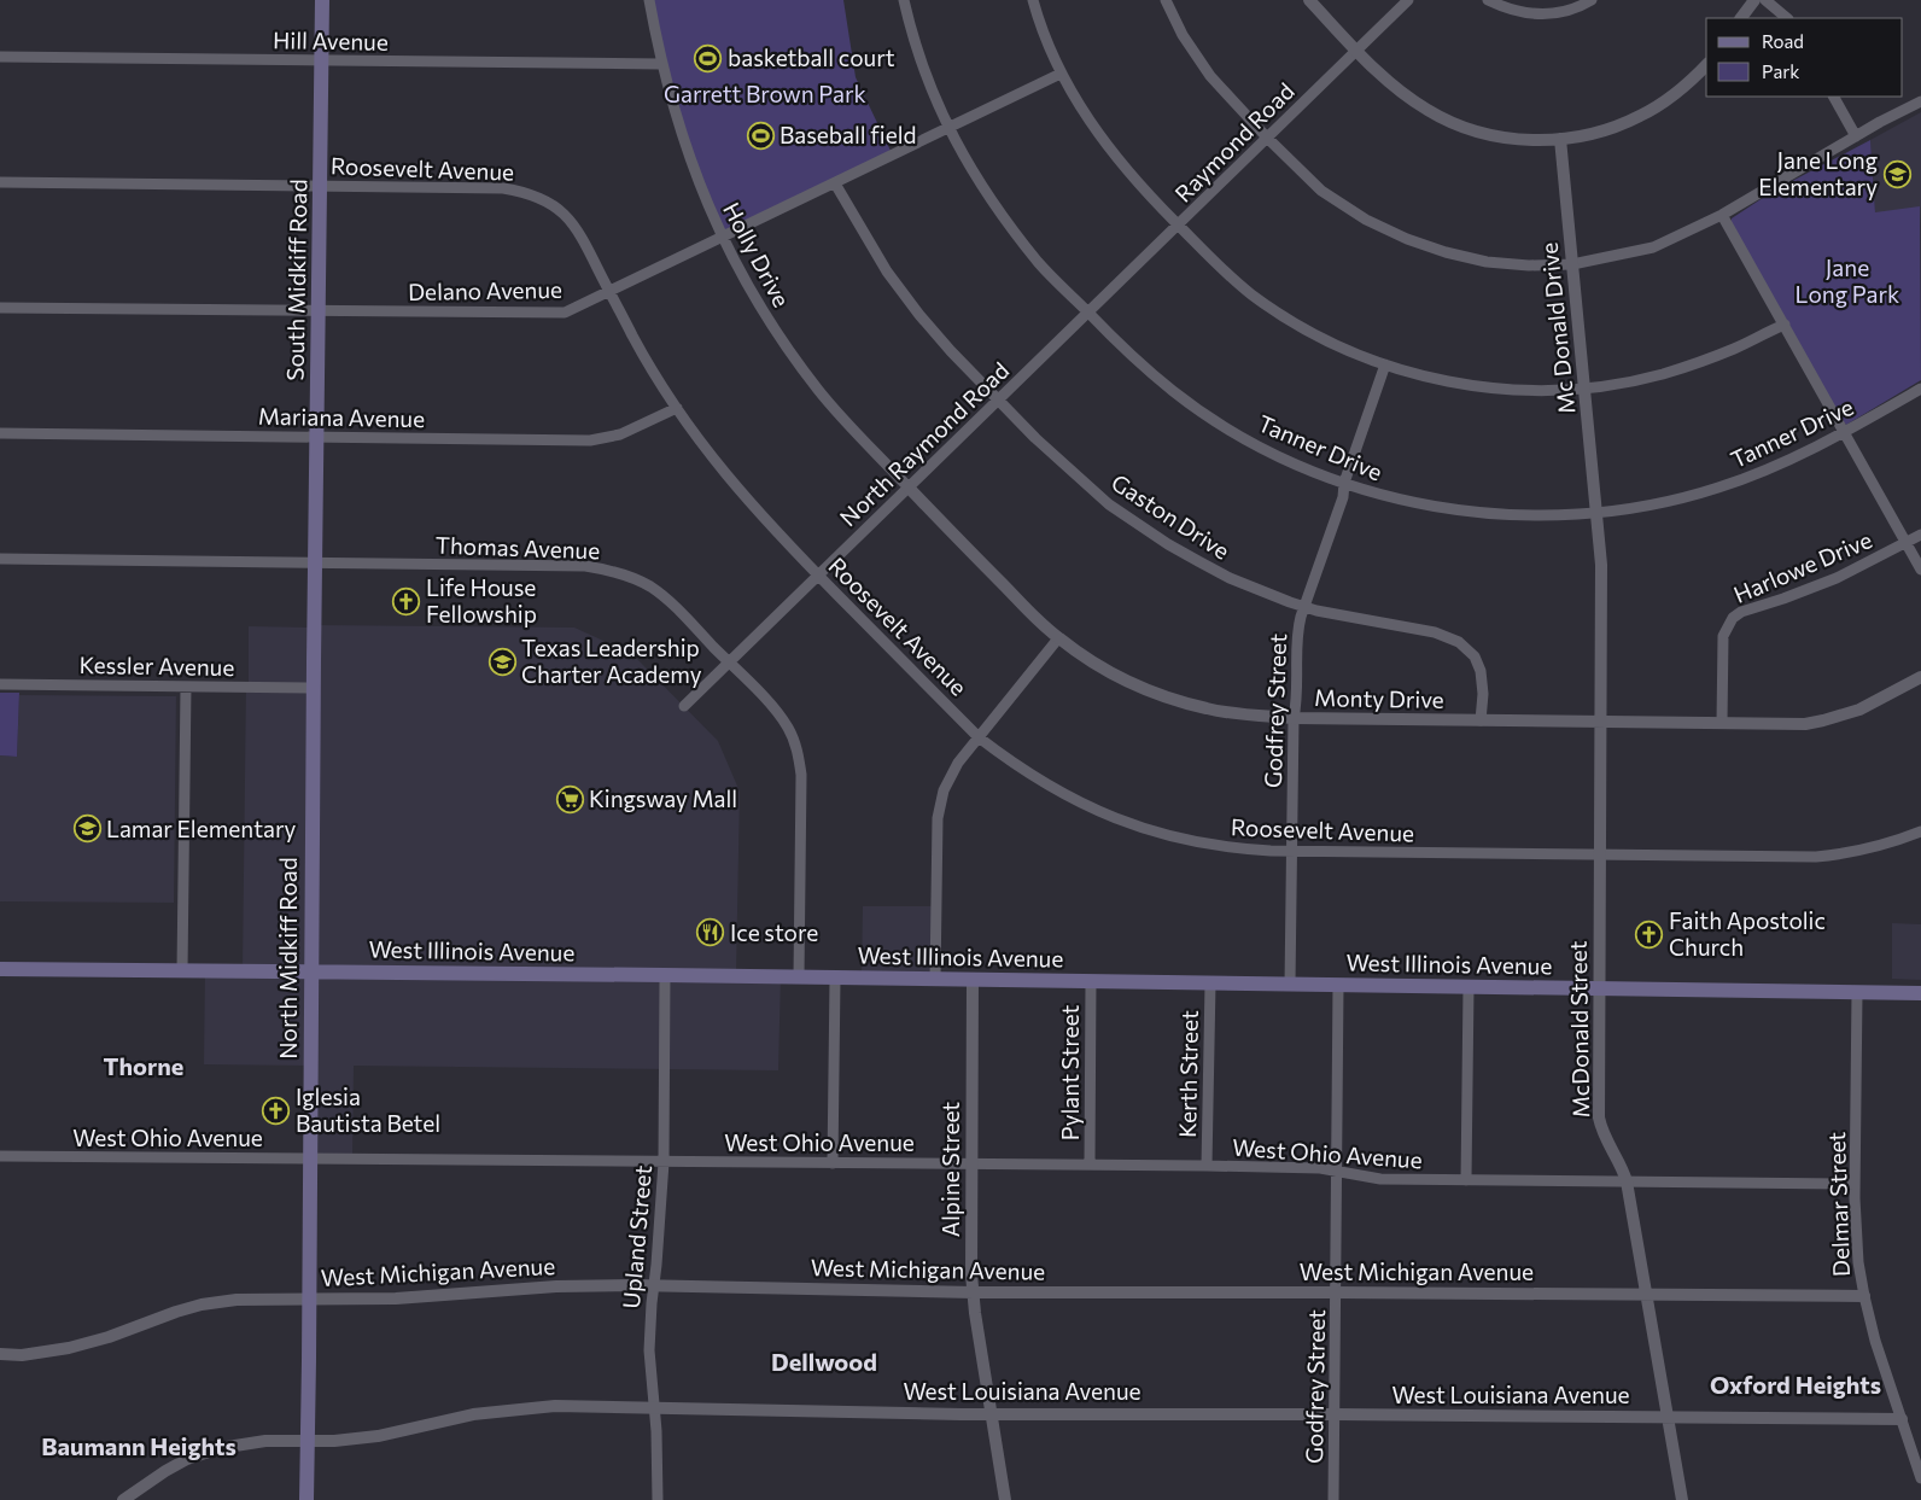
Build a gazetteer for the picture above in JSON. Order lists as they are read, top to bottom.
{
  "streets": {
    "main road": ["South Midkiff Road", "West Illinois Avenue", "North Midkiff Road"],
    "street": [
      "Hill Avenue",
      "Raymond Road",
      "Roosevelt Avenue",
      "Holly Drive",
      "Delano Avenue",
      "Mc Donald Drive",
      "Mariana Avenue",
      "Tanner Drive",
      "North Raymond Road",
      "Gaston Drive",
      "Thomas Avenue",
      "Harlowe Drive",
      "Kessler Avenue",
      "Monty Drive",
      "Godfrey Street",
      "McDonald Street",
      "Pylant Street",
      "Kerth Street",
      "West Ohio Avenue",
      "Alpine Street",
      "Delmar Street",
      "Upland Street",
      "West Michigan Avenue",
      "West Louisiana Avenue"
    ]
  },
  "crossings": [
    ["Hill Avenue", "Holly Drive"],
    ["Hill Avenue", "South Midkiff Road"],
    ["Raymond Road", "Tanner Drive"],
    ["Raymond Road", "North Raymond Road"],
    ["Roosevelt Avenue", "South Midkiff Road"],
    ["Roosevelt Avenue", "Delano Avenue"],
    ["Roosevelt Avenue", "Mariana Avenue"],
    ["Roosevelt Avenue", "North Raymond Road"],
    ["Roosevelt Avenue", "Godfrey Street"],
    ["Roosevelt Avenue", "McDonald Street"],
    ["Holly Drive", "Delano Avenue"],
    ["Holly Drive", "North Raymond Road"],
    ["Holly Drive", "Monty Drive"],
    ["South Midkiff Road", "Delano Avenue"],
    ["South Midkiff Road", "Mariana Avenue"],
    ["South Midkiff Road", "Thomas Avenue"],
    ["South Midkiff Road", "North Midkiff Road"],
    ["Delano Avenue", "Tanner Drive"],
    ["Delano Avenue", "Gaston Drive"],
    ["Mc Donald Drive", "Tanner Drive"],
    ["Mc Donald Drive", "McDonald Street"],
    ["Tanner Drive", "North Raymond Road"],
    ["Tanner Drive", "Godfrey Street"],
    ["Tanner Drive", "McDonald Street"],
    ["North Raymond Road", "Gaston Drive"],
    ["North Raymond Road", "Thomas Avenue"],
    ["North Raymond Road", "Monty Drive"],
    ["Gaston Drive", "Monty Drive"],
    ["Gaston Drive", "Godfrey Street"],
    ["Thomas Avenue", "West Illinois Avenue"],
    ["Thomas Avenue", "North Midkiff Road"],
    ["Harlowe Drive", "Monty Drive"],
    ["Kessler Avenue", "North Midkiff Road"],
    ["Monty Drive", "Godfrey Street"],
    ["Monty Drive", "McDonald Street"],
    ["Godfrey Street", "West Illinois Avenue"],
    ["Godfrey Street", "West Ohio Avenue"],
    ["Godfrey Street", "West Michigan Avenue"],
    ["Godfrey Street", "West Louisiana Avenue"],
    ["West Illinois Avenue", "North Midkiff Road"],
    ["West Illinois Avenue", "McDonald Street"],
    ["West Illinois Avenue", "Pylant Street"],
    ["West Illinois Avenue", "Kerth Street"],
    ["West Illinois Avenue", "Alpine Street"],
    ["West Illinois Avenue", "Delmar Street"],
    ["West Illinois Avenue", "Upland Street"],
    ["North Midkiff Road", "West Ohio Avenue"],
    ["North Midkiff Road", "West Michigan Avenue"],
    ["North Midkiff Road", "West Louisiana Avenue"],
    ["McDonald Street", "West Ohio Avenue"],
    ["McDonald Street", "West Michigan Avenue"],
    ["McDonald Street", "West Louisiana Avenue"],
    ["Pylant Street", "West Ohio Avenue"],
    ["Kerth Street", "West Ohio Avenue"],
    ["West Ohio Avenue", "Alpine Street"],
    ["West Ohio Avenue", "Delmar Street"],
    ["West Ohio Avenue", "Upland Street"],
    ["Alpine Street", "West Michigan Avenue"],
    ["Alpine Street", "West Louisiana Avenue"],
    ["Delmar Street", "West Michigan Avenue"],
    ["Delmar Street", "West Louisiana Avenue"],
    ["Upland Street", "West Michigan Avenue"],
    ["Upland Street", "West Louisiana Avenue"]
  ],
  "districts": [
    "Thorne",
    "Dellwood",
    "Oxford Heights",
    "Baumann Heights"
  ],
  "parks": ["Garrett Brown Park", "Jane Long Park"],
  "places": {
    "sports": ["basketball court", "Baseball field"],
    "school or university": ["Jane Long Elementary", "Texas Leadership Charter Academy", "Lamar Elementary"],
    "church": ["Life House Fellowship", "Faith Apostolic Church", "Iglesia Bautista Betel"],
    "supermarket": ["Kingsway Mall"],
    "restaurant": ["Ice store"]
  },
  "legend": ["Road", "Park"]
}
